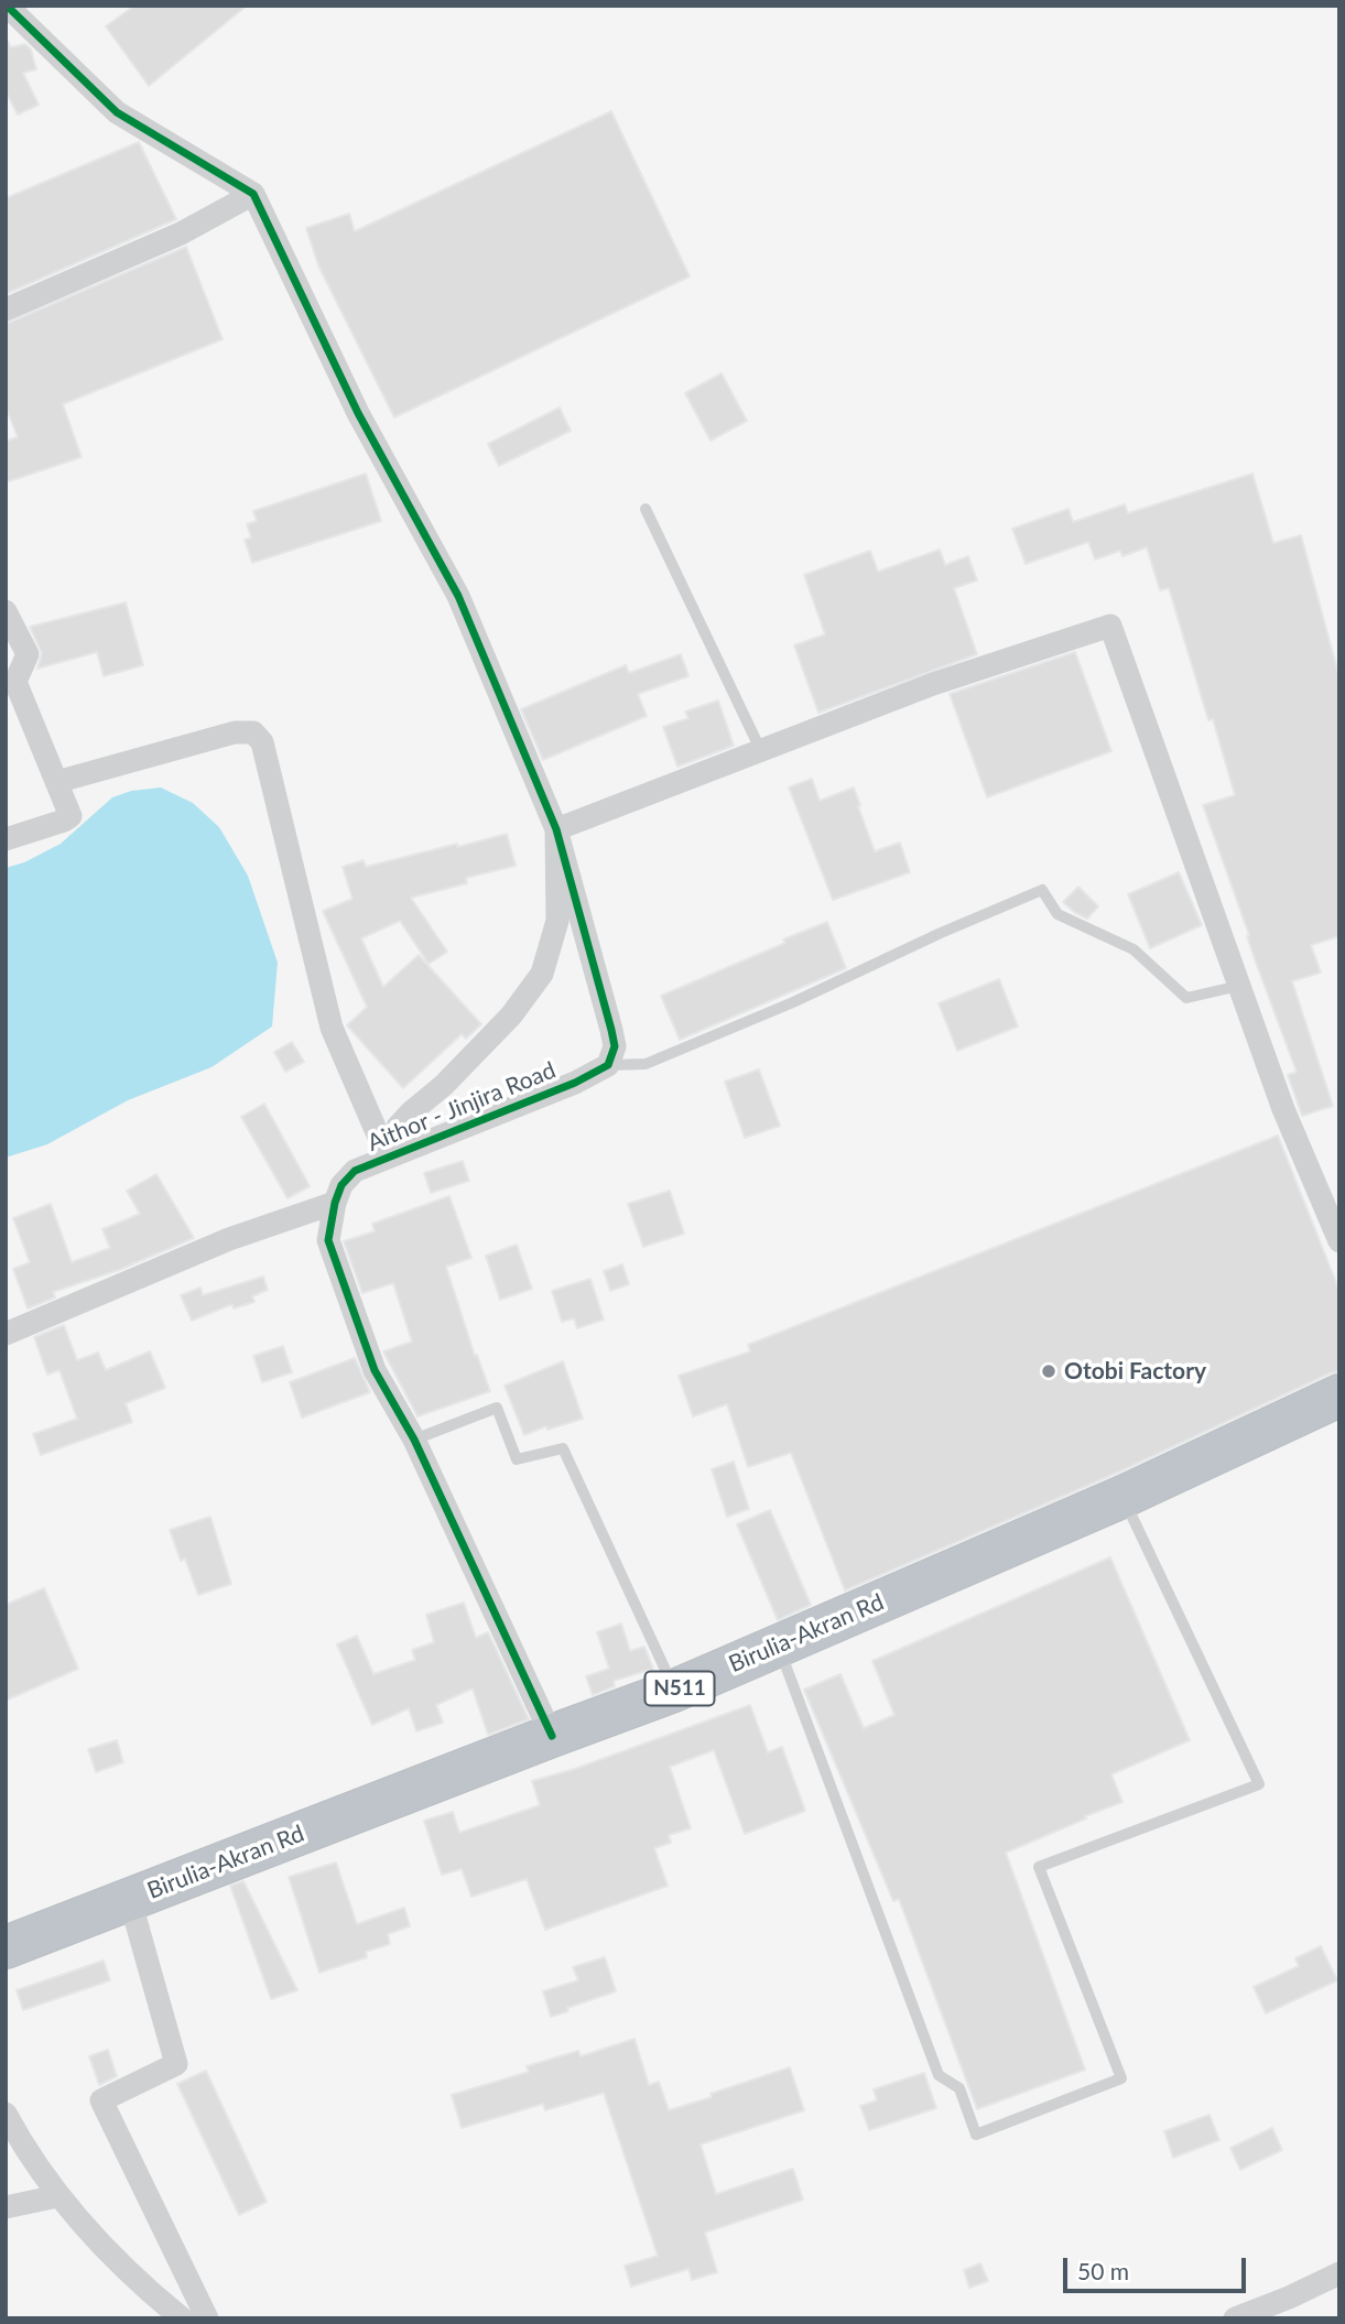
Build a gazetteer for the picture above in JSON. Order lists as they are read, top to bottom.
{
  "streets": {
    "highway": ["Birulia-Akran Rd", "N511"],
    "street": ["Aithor - Jinjira Road"]
  },
  "crossings": [
    ["Aithor - Jinjira Road", "Birulia-Akran Rd"]
  ],
  "places": ["Otobi Factory"],
  "scale_bar": "50 m"
}
